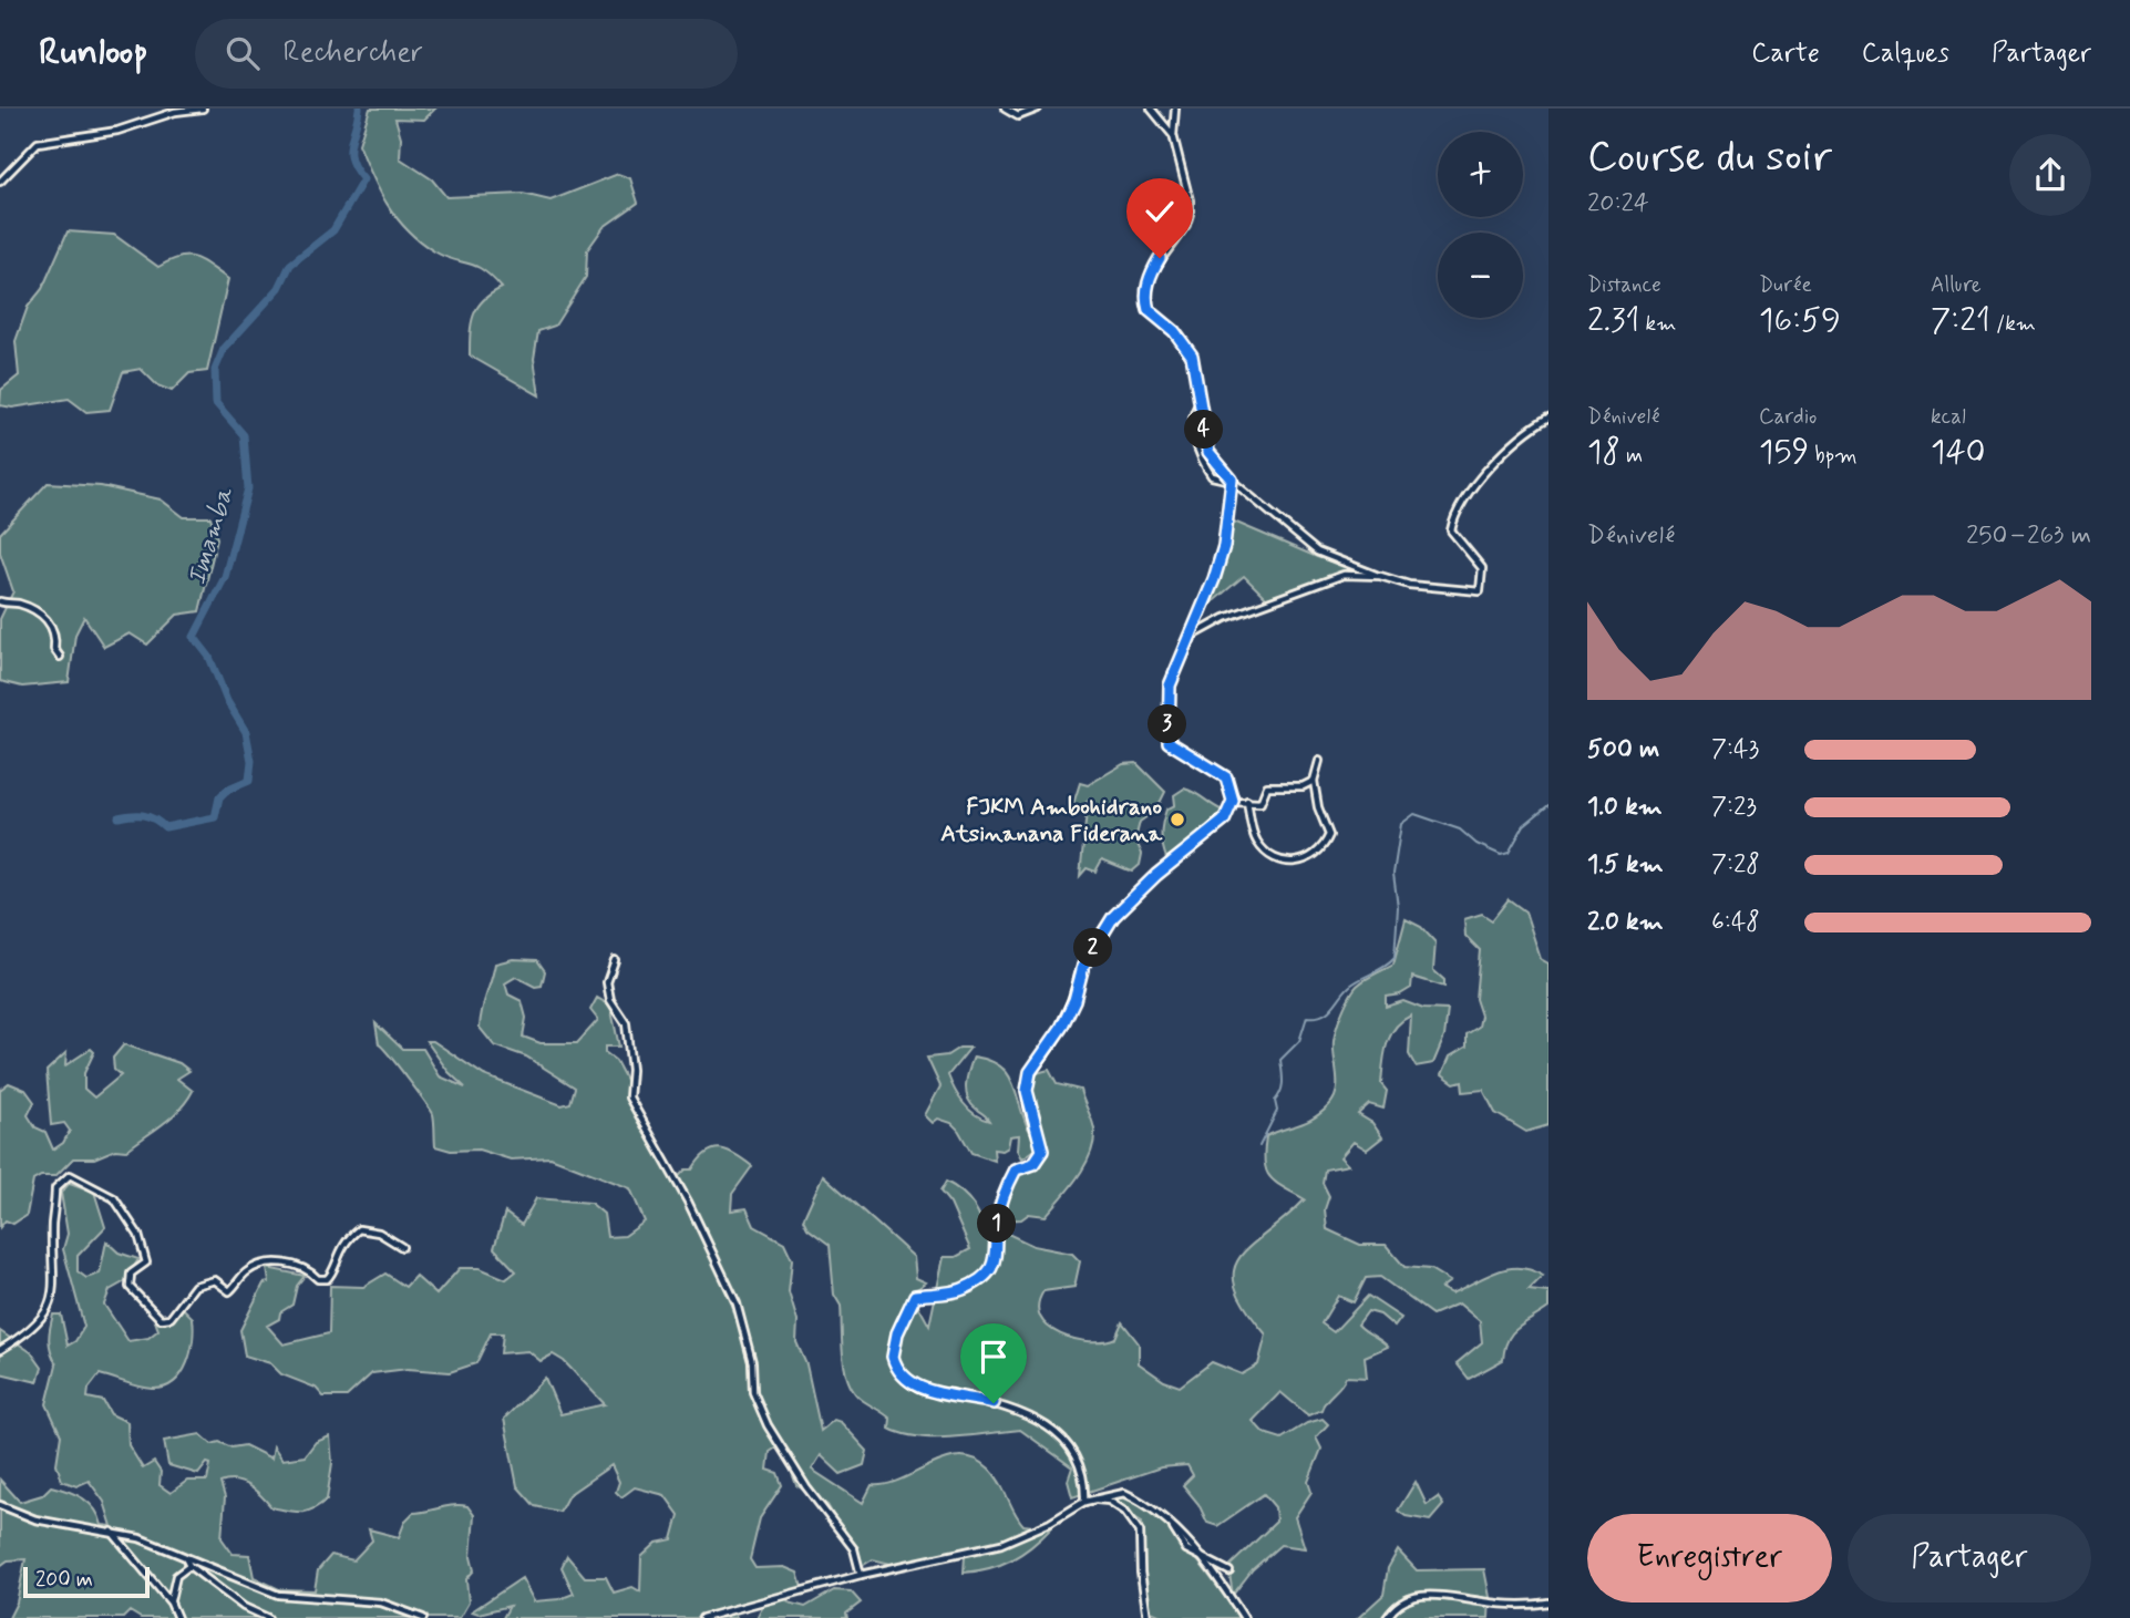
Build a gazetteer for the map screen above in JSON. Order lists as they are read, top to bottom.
{
  "water": ["Imamba"],
  "places": ["FJKM Ambohidrano Atsinanana Fiderana"],
  "scale_bar": "200 m",
  "page": {
    "header": "Runloop",
    "search": "Rechercher",
    "nav": ["Carte", "Calques", "Partager"],
    "heading": ["Course du soir", "20:24"],
    "map_buttons": ["+", "−"],
    "stats": [
      ["Distance", "2.31 km"],
      ["Durée", "16:59"],
      ["Allure", "7:21 /km"],
      ["Dénivelé", "18 m"],
      ["Cardio", "159 bpm"],
      ["kcal", "140"]
    ],
    "pins": [
      "4",
      "3",
      "2",
      "1"
    ],
    "chart": ["Dénivelé", "250–263 m"],
    "list": [
      {
        "name": "500 m",
        "note": "7:43"
      },
      {
        "name": "1.0 km",
        "note": "7:23"
      },
      {
        "name": "1.5 km",
        "note": "7:28"
      },
      {
        "name": "2.0 km",
        "note": "6:48"
      }
    ],
    "buttons": ["Enregistrer", "Partager"],
    "scale": "200 m"
  }
}
